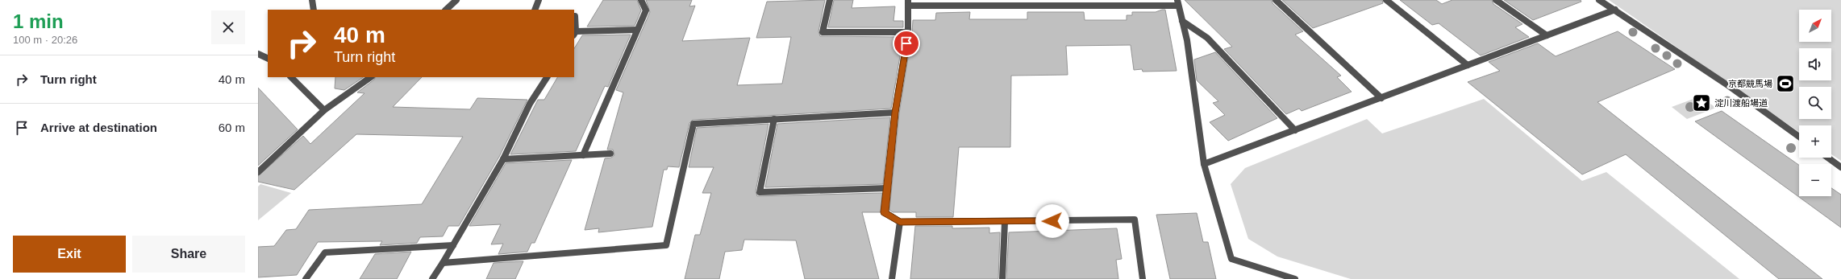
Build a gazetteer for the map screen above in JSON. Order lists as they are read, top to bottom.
{
  "places": {
    "sports": ["京都競馬場"],
    "place": ["淀川渡船場道"]
  },
  "north": "top right",
  "page": {
    "heading": ["1 min", "100 m · 20:26"],
    "map_buttons": ["+", "−"],
    "turn": ["40 m", "Turn right"],
    "list": [
      {
        "name": "Turn right",
        "value": "40 m"
      },
      {
        "name": "Arrive at destination",
        "value": "60 m"
      }
    ],
    "buttons": ["Exit", "Share"]
  }
}
